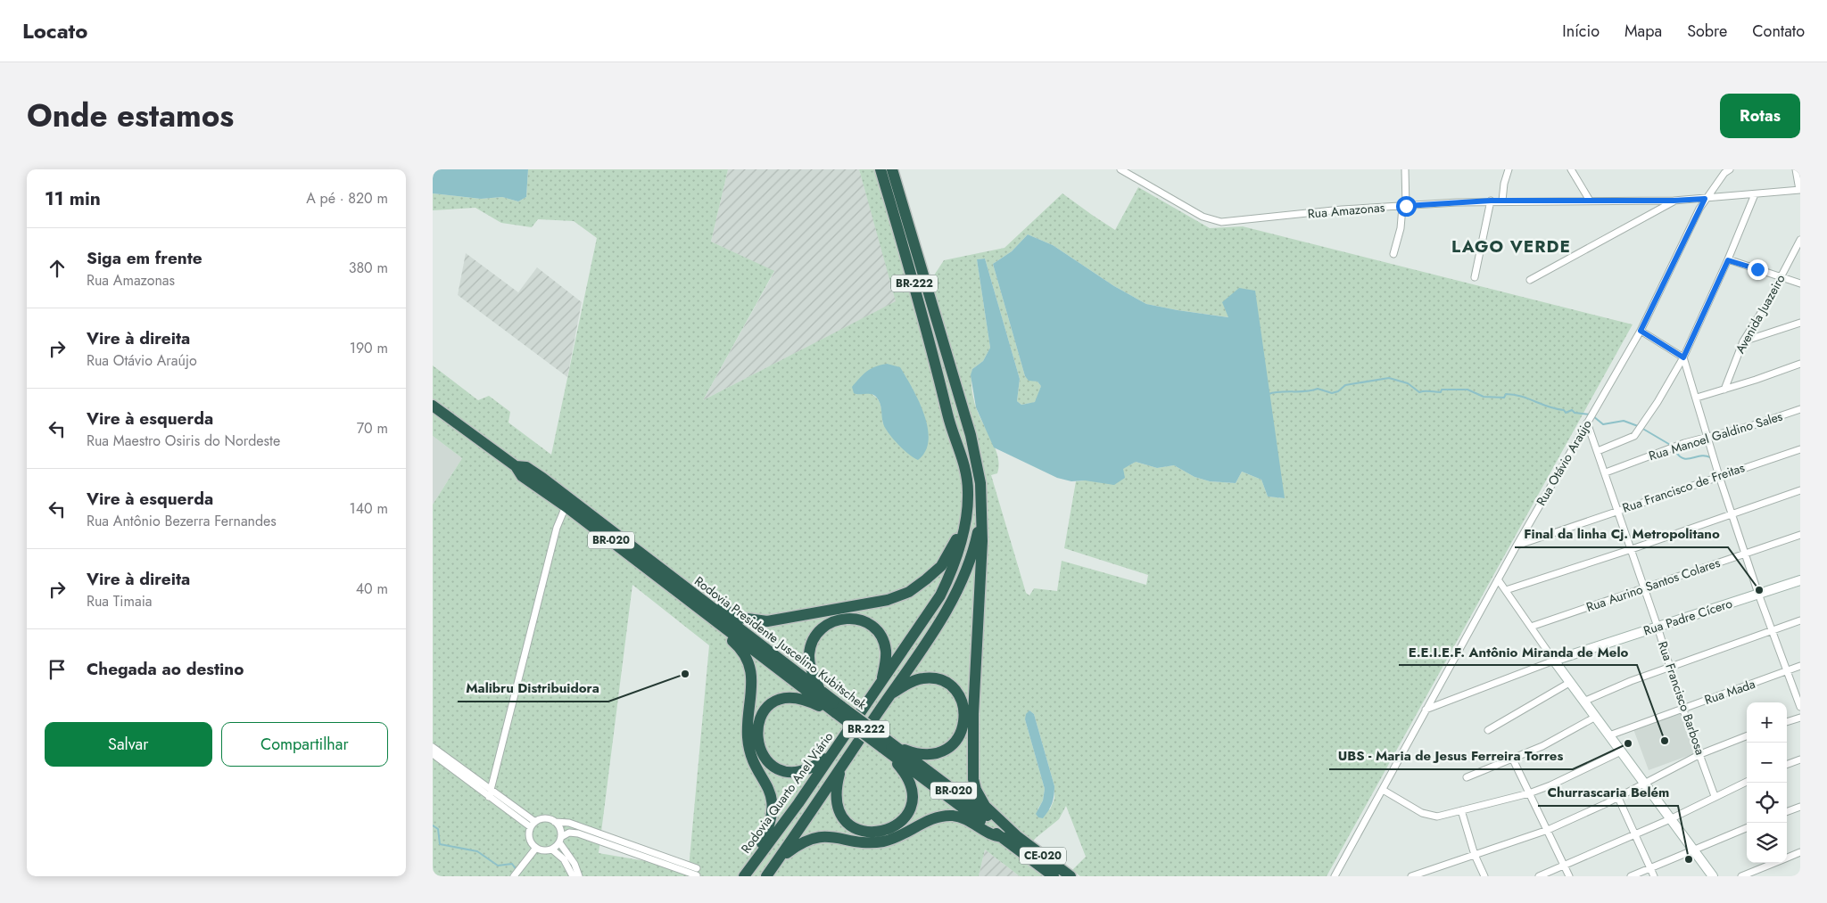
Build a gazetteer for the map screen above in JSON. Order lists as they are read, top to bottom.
{
  "streets": {
    "highway": [
      "BR-222",
      "BR-020",
      "Rodovia Presidente Juscelino Kubitschek",
      "Rodovia Quarto Anel Viário",
      "CE-020"
    ],
    "street": [
      "Rua Amazonas",
      "Avenida Juazeiro",
      "Rua Manoel Galdino Sales",
      "Rua Otávio Araújo",
      "Rua Francisco de Freitas",
      "Rua Aurino Santos Colares",
      "Rua Padre Cícero",
      "Rua Mada",
      "Rua Francisco Barbosa"
    ]
  },
  "crossings": [
    ["Rua Amazonas", "Rua Otávio Araújo"],
    ["BR-222", "Rodovia Quarto Anel Viário"],
    ["Rua Manoel Galdino Sales", "Rua Francisco Barbosa"],
    ["Rua Otávio Araújo", "Rua Francisco de Freitas"],
    ["Rua Otávio Araújo", "Rua Padre Cícero"],
    ["Rua Otávio Araújo", "Rua Francisco Barbosa"],
    ["Rua Francisco de Freitas", "Rua Francisco Barbosa"],
    ["Rua Aurino Santos Colares", "Rua Francisco Barbosa"],
    ["Rua Padre Cícero", "Rua Francisco Barbosa"],
    ["Rua Mada", "Rua Francisco Barbosa"]
  ],
  "districts": ["LAGO VERDE"],
  "places": [
    "Final da linha Cj. Metropolitano",
    "Malibru Distribuidora",
    "E.E.I.E.F. Antônio Miranda de Melo",
    "UBS - Maria de Jesus Ferreira Torres",
    "Churrascaria Belém"
  ],
  "page": {
    "header": "Locato",
    "nav": [
      "Início",
      "Mapa",
      "Sobre",
      "Contato"
    ],
    "title": "Onde estamos",
    "buttons": [
      "Rotas",
      ["Salvar", "Compartilhar"]
    ],
    "heading": ["11 min", "A pé · 820 m"],
    "list": [
      ["Siga em frente", "Rua Amazonas", "380 m"],
      ["Vire à direita", "Rua Otávio Araújo", "190 m"],
      ["Vire à esquerda", "Rua Maestro Osiris do Nordeste", "70 m"],
      ["Vire à esquerda", "Rua Antônio Bezerra Fernandes", "140 m"],
      ["Vire à direita", "Rua Timaia", "40 m"],
      "Chegada ao destino"
    ],
    "map_buttons": ["+", "−"]
  }
}
